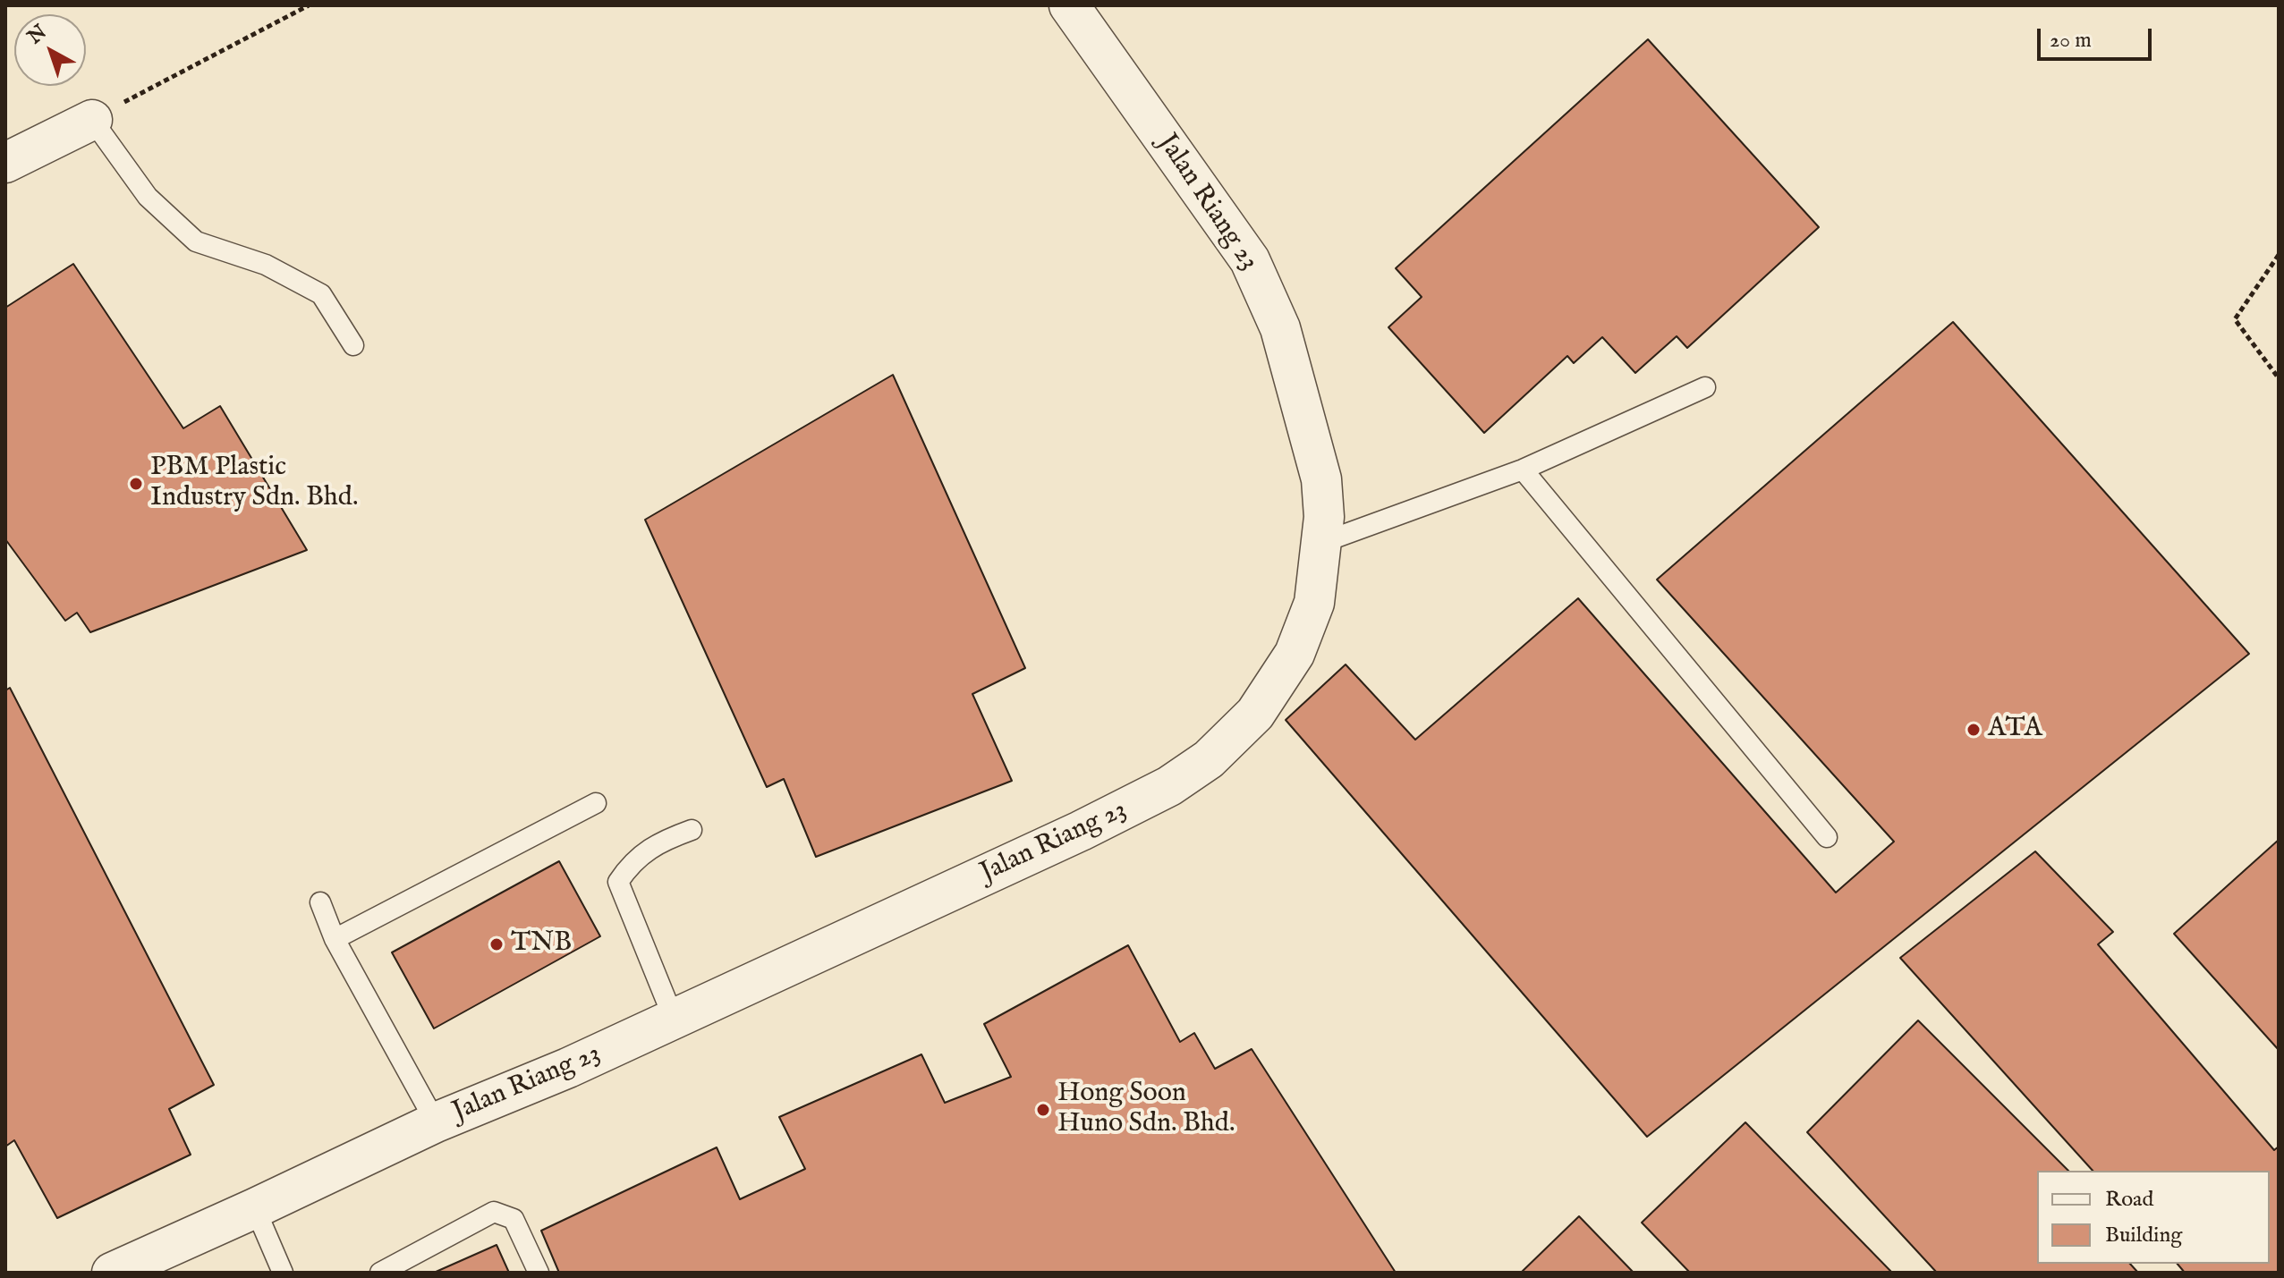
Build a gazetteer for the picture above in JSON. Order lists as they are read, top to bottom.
{
  "streets": {
    "street": ["Jalan Riang 23"]
  },
  "places": [
    "PBM Plastic Industry Sdn. Bhd.",
    "ATA",
    "TNB",
    "Hong Soon Huno Sdn. Bhd."
  ],
  "legend": ["Road", "Building"],
  "scale_bar": "20 m",
  "north": "top left"
}
